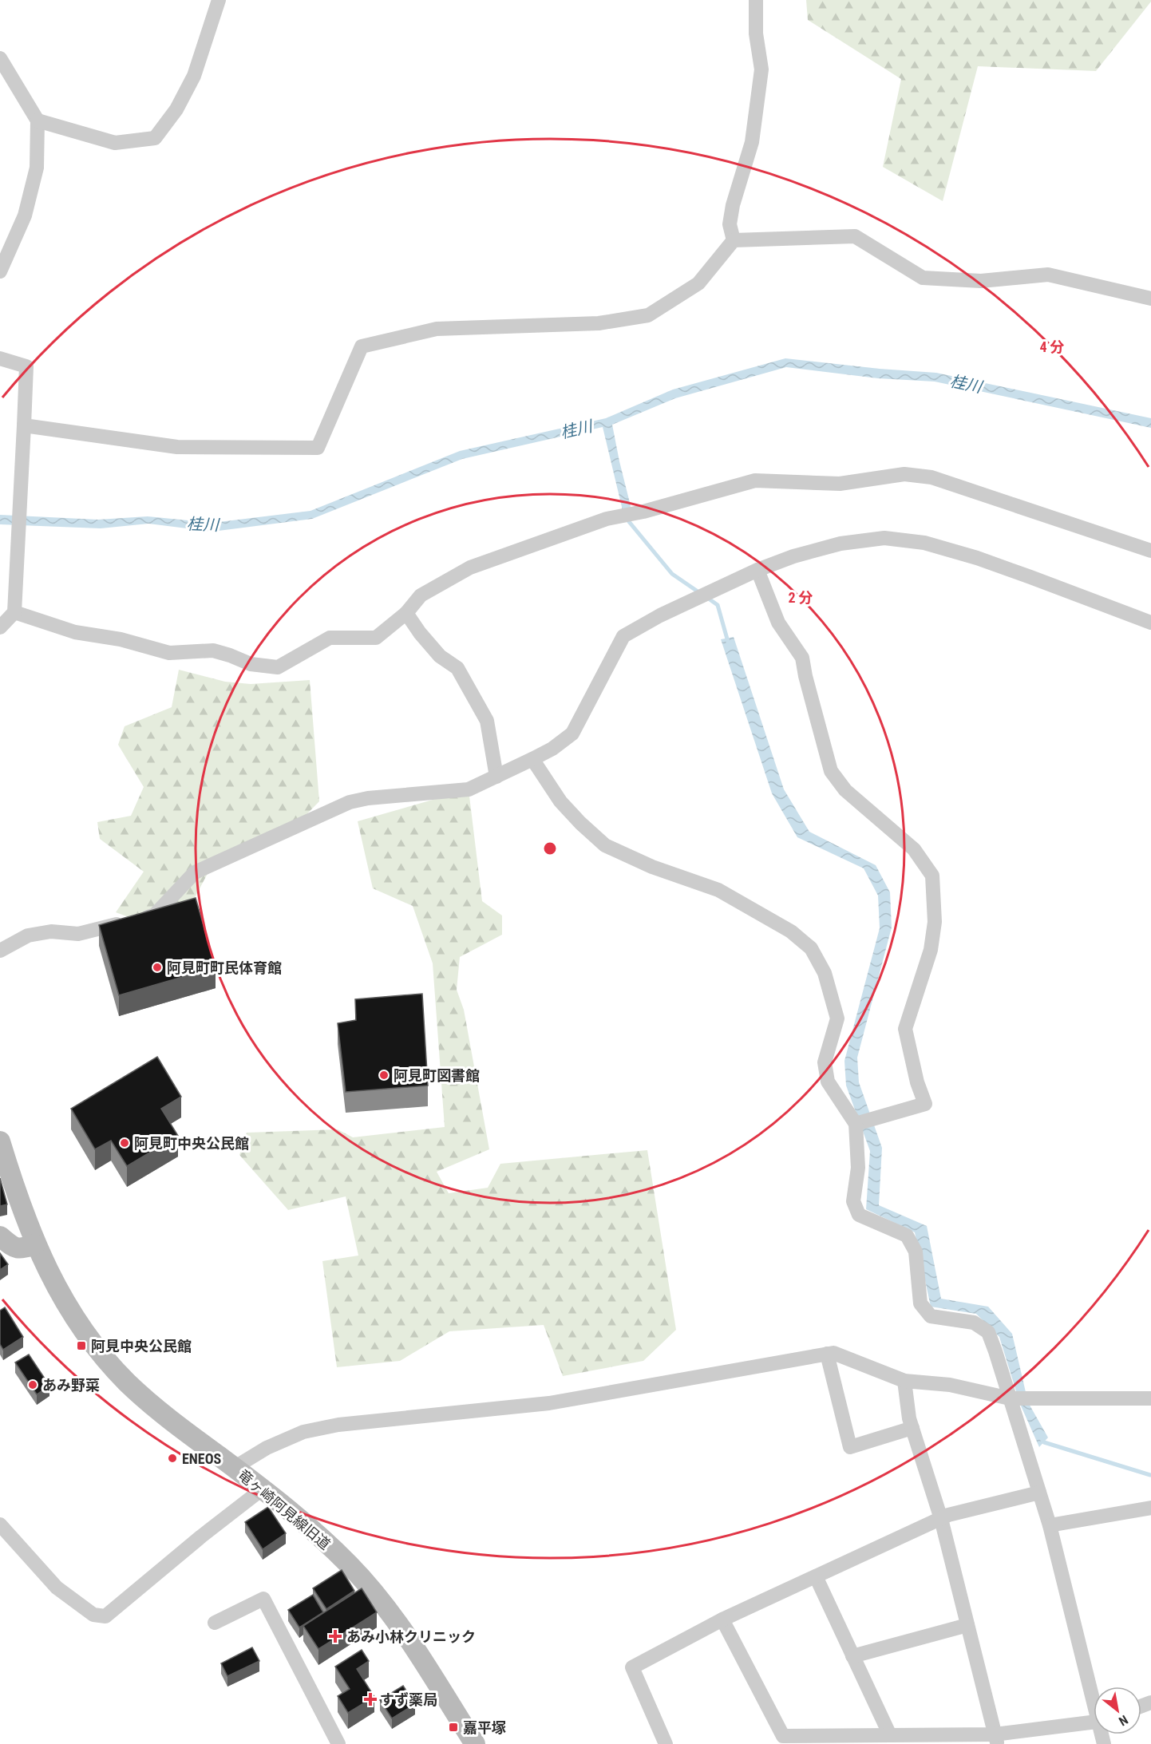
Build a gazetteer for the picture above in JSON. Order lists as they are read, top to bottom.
{
  "streets": {
    "street": ["竜ヶ崎阿見線旧道"]
  },
  "water": ["桂川"],
  "places": {
    "other": [
      "阿見町町民体育館",
      "阿見町図書館",
      "阿見町中央公民館",
      "あみ野菜",
      "ENEOS"
    ],
    "transit": ["阿見中央公民館", "嘉平塚"],
    "health": ["あみ小林クリニック", "すず薬局"]
  },
  "north": "bottom right",
  "rings": ["4 分", "2 分"]
}
